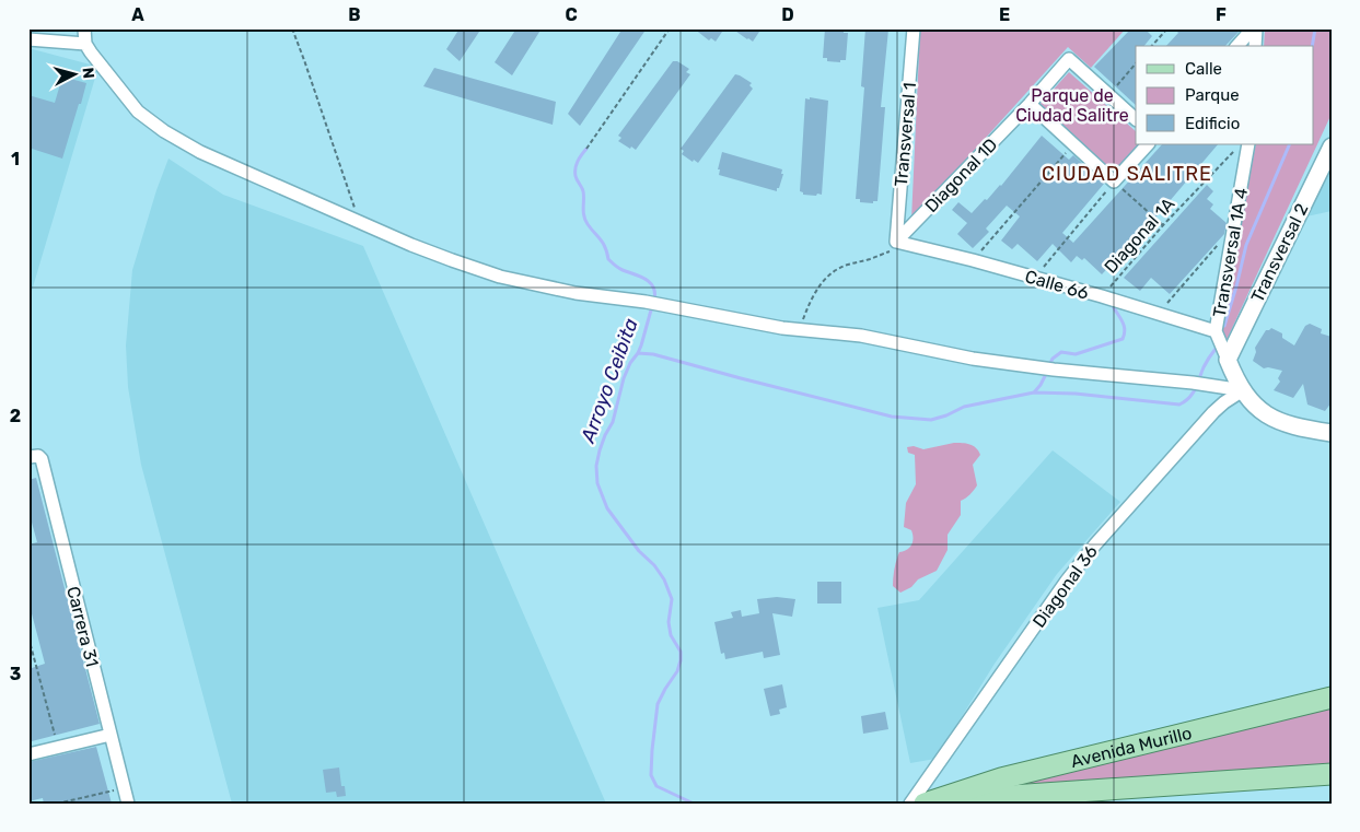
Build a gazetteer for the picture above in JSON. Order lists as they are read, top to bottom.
{
  "streets": {
    "main road": ["Avenida Murillo"],
    "street": [
      "Transversal 1",
      "Diagonal 1D",
      "Transversal 1A 4",
      "Transversal 2",
      "Calle 66",
      "Diagonal 36",
      "Carrera 31"
    ],
    "path": ["Diagonal 1A"]
  },
  "crossings": [
    ["Transversal 1", "Diagonal 1D"],
    ["Transversal 1", "Calle 66"],
    ["Diagonal 1D", "Calle 66"],
    ["Diagonal 1A", "Calle 66"],
    ["Transversal 1A 4", "Transversal 2"],
    ["Transversal 1A 4", "Calle 66"]
  ],
  "districts": ["CIUDAD SALITRE"],
  "water": ["Arroyo Ceibita"],
  "parks": ["Parque de Ciudad Salitre"],
  "legend": ["Calle", "Parque", "Edificio"],
  "north": "right",
  "grid": {
    "columns": [
      "A",
      "B",
      "C",
      "D",
      "E",
      "F"
    ],
    "rows": ["1", "2", "3"]
  }
}
